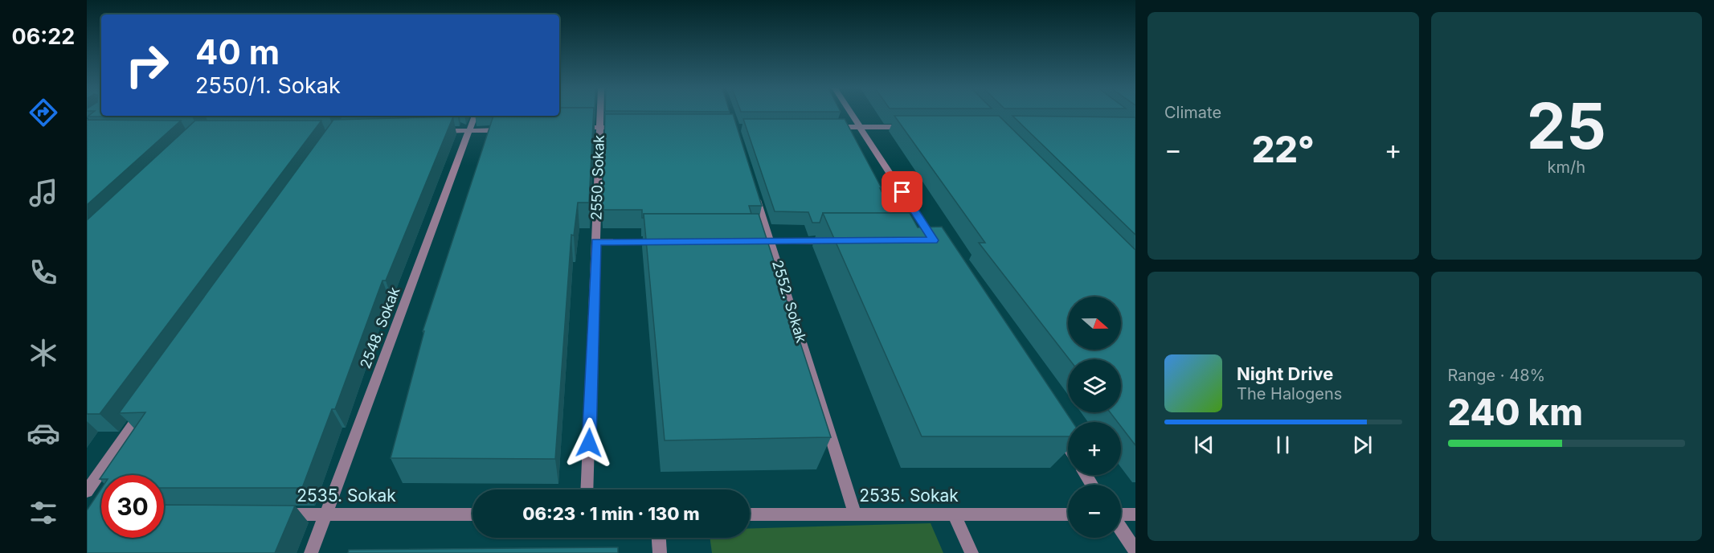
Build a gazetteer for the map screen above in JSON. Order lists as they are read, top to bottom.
{
  "streets": {
    "street": [
      "2550. Sokak",
      "2552. Sokak",
      "2548. Sokak",
      "2535. Sokak"
    ]
  },
  "crossings": [
    ["2552. Sokak", "2535. Sokak"],
    ["2548. Sokak", "2535. Sokak"]
  ],
  "north": "right",
  "page": {
    "tabs": "06:22",
    "tile": [
      "Climate",
      ["25", "km/h"],
      ["Range · 48%", "240 km"]
    ],
    "turn": ["40 m", "2550/1. Sokak"],
    "heat": ["−", "22°", "+"],
    "map_buttons": ["+", "−"],
    "song": ["Night Drive", "The Halogens"],
    "limit": "30",
    "trip": "06:23 · 1 min · 130 m"
  }
}
